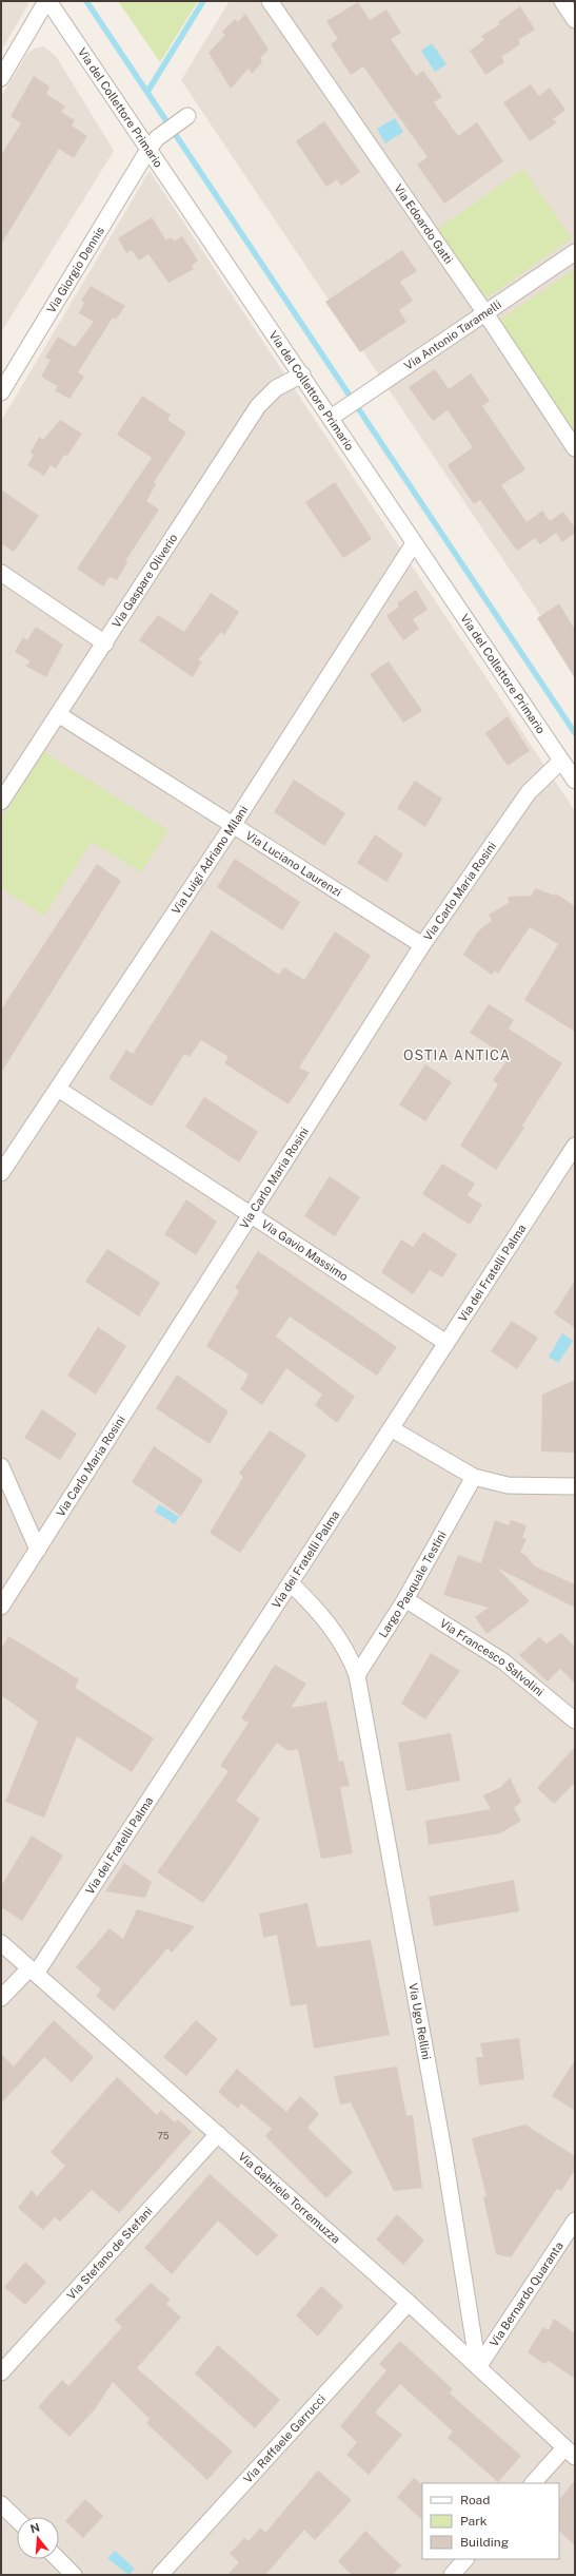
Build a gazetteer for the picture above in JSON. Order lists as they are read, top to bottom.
{
  "streets": {
    "street": [
      "Via del Collettore Primario",
      "Via Edoardo Gatti",
      "Via Giorgio Dennis",
      "Via Antonio Taramelli",
      "Via Gaspare Oliverio",
      "Via Luigi Adriano Milani",
      "Via Luciano Laurenzi",
      "Via Carlo Maria Rosini",
      "Via Gavio Massimo",
      "Via dei Fratelli Palma",
      "Largo Pasquale Testini",
      "Via Francesco Salvolini",
      "Via Ugo Rellini",
      "Via Gabriele Torremuzza",
      "Via Stefano de Stefani",
      "Via Bernardo Quaranta",
      "Via Raffaele Garrucci"
    ]
  },
  "crossings": [
    ["Via del Collettore Primario", "Via Giorgio Dennis"],
    ["Via del Collettore Primario", "Via Antonio Taramelli"],
    ["Via del Collettore Primario", "Via Gaspare Oliverio"],
    ["Via del Collettore Primario", "Via Luigi Adriano Milani"],
    ["Via del Collettore Primario", "Via Carlo Maria Rosini"],
    ["Via Edoardo Gatti", "Via Antonio Taramelli"],
    ["Via Gaspare Oliverio", "Via Luciano Laurenzi"],
    ["Via Luigi Adriano Milani", "Via Luciano Laurenzi"],
    ["Via Luigi Adriano Milani", "Via Gavio Massimo"],
    ["Via Luciano Laurenzi", "Via Carlo Maria Rosini"],
    ["Via Carlo Maria Rosini", "Via Gavio Massimo"],
    ["Via Gavio Massimo", "Via dei Fratelli Palma"],
    ["Via dei Fratelli Palma", "Via Gabriele Torremuzza"],
    ["Largo Pasquale Testini", "Via Francesco Salvolini"],
    ["Largo Pasquale Testini", "Via Ugo Rellini"],
    ["Via Ugo Rellini", "Via Gabriele Torremuzza"],
    ["Via Ugo Rellini", "Via Bernardo Quaranta"],
    ["Via Gabriele Torremuzza", "Via Stefano de Stefani"],
    ["Via Gabriele Torremuzza", "Via Bernardo Quaranta"],
    ["Via Gabriele Torremuzza", "Via Raffaele Garrucci"]
  ],
  "districts": ["OSTIA ANTICA"],
  "house_numbers": ["75"],
  "legend": ["Road", "Park", "Building"],
  "north": "top"
}
